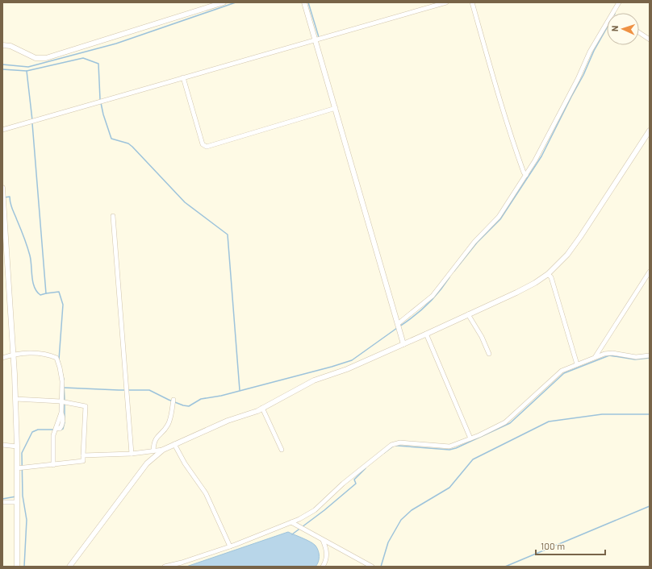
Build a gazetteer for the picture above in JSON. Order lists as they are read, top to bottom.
{
  "scale_bar": "100 m",
  "north": "left"
}
